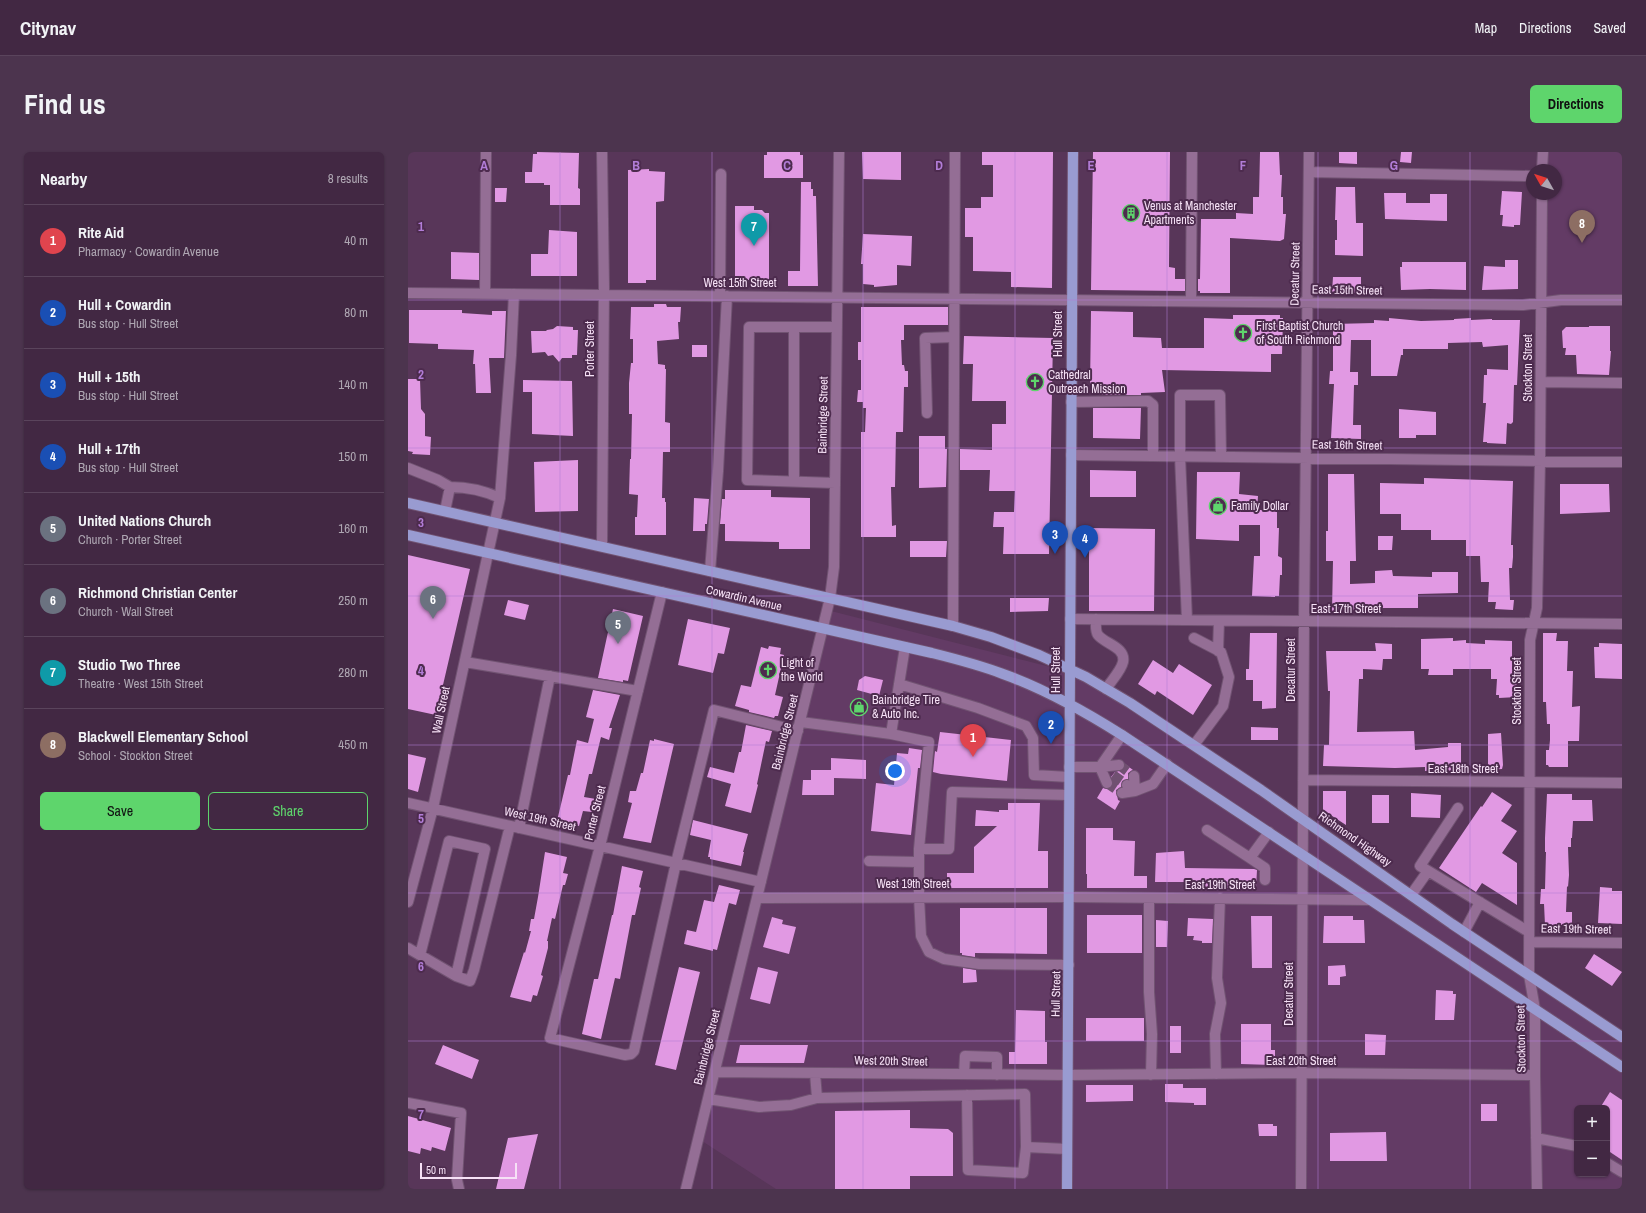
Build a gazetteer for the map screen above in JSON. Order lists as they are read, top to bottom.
{
  "streets": {
    "main road": ["Hull Street", "Cowardin Avenue", "Richmond Highway"],
    "street": [
      "Decatur Street",
      "West 15th Street",
      "East 15th Street",
      "Porter Street",
      "Stockton Street",
      "Bainbridge Street",
      "East 16th Street",
      "East 17th Street",
      "Wall Street",
      "East 18th Street",
      "West 19th Street",
      "East 19th Street",
      "West 20th Street",
      "East 20th Street"
    ]
  },
  "crossings": [
    ["Decatur Street", "East 15th Street"],
    ["Decatur Street", "East 16th Street"],
    ["Decatur Street", "East 17th Street"],
    ["Decatur Street", "East 18th Street"],
    ["Decatur Street", "Richmond Highway"],
    ["Decatur Street", "East 19th Street"],
    ["Decatur Street", "East 20th Street"],
    ["West 15th Street", "East 15th Street"],
    ["West 15th Street", "Hull Street"],
    ["West 15th Street", "Porter Street"],
    ["West 15th Street", "Bainbridge Street"],
    ["West 15th Street", "Wall Street"],
    ["East 15th Street", "Hull Street"],
    ["East 15th Street", "Stockton Street"],
    ["Hull Street", "East 16th Street"],
    ["Hull Street", "Cowardin Avenue"],
    ["Hull Street", "East 17th Street"],
    ["Hull Street", "West 19th Street"],
    ["Hull Street", "Richmond Highway"],
    ["Hull Street", "East 19th Street"],
    ["Hull Street", "West 20th Street"],
    ["Hull Street", "East 20th Street"],
    ["Porter Street", "Cowardin Avenue"],
    ["Porter Street", "West 19th Street"],
    ["Stockton Street", "East 16th Street"],
    ["Stockton Street", "East 17th Street"],
    ["Stockton Street", "East 18th Street"],
    ["Stockton Street", "Richmond Highway"],
    ["Stockton Street", "East 19th Street"],
    ["Stockton Street", "East 20th Street"],
    ["Bainbridge Street", "Cowardin Avenue"],
    ["Bainbridge Street", "West 19th Street"],
    ["Bainbridge Street", "West 20th Street"],
    ["Cowardin Avenue", "Wall Street"],
    ["Cowardin Avenue", "Richmond Highway"],
    ["Wall Street", "West 19th Street"],
    ["West 19th Street", "East 19th Street"],
    ["West 20th Street", "East 20th Street"]
  ],
  "places": {
    "building": ["Venus at Manchester Apartments"],
    "church": ["First Baptist Church of South Richmond", "Cathedral Outreach Mission", "Light of the World"],
    "shop": ["Family Dollar", "Bainbridge Tire & Auto Inc."]
  },
  "scale_bar": "50 m",
  "north": "top left",
  "page": {
    "header": "Citynav",
    "nav": ["Map", "Directions", "Saved"],
    "title": "Find us",
    "buttons": [
      "Directions",
      ["Save", "Share"]
    ],
    "heading": ["Nearby", "8 results"],
    "list": [
      {
        "mark": "1",
        "name": "Rite Aid",
        "note": "Pharmacy · Cowardin Avenue",
        "value": "40 m"
      },
      {
        "mark": "2",
        "name": "Hull + Cowardin",
        "note": "Bus stop · Hull Street",
        "value": "80 m"
      },
      {
        "mark": "3",
        "name": "Hull + 15th",
        "note": "Bus stop · Hull Street",
        "value": "140 m"
      },
      {
        "mark": "4",
        "name": "Hull + 17th",
        "note": "Bus stop · Hull Street",
        "value": "150 m"
      },
      {
        "mark": "5",
        "name": "United Nations Church",
        "note": "Church · Porter Street",
        "value": "160 m"
      },
      {
        "mark": "6",
        "name": "Richmond Christian Center",
        "note": "Church · Wall Street",
        "value": "250 m"
      },
      {
        "mark": "7",
        "name": "Studio Two Three",
        "note": "Theatre · West 15th Street",
        "value": "280 m"
      },
      {
        "mark": "8",
        "name": "Blackwell Elementary School",
        "note": "School · Stockton Street",
        "value": "450 m"
      }
    ],
    "pins": [
      "8",
      "7",
      "3",
      "4",
      "6",
      "5",
      "2",
      "1"
    ],
    "map_buttons": ["+", "−"],
    "scale": "50 m"
  },
  "grid": {
    "columns": [
      "A",
      "B",
      "C",
      "D",
      "E",
      "F",
      "G"
    ],
    "rows": [
      "1",
      "2",
      "3",
      "4",
      "5",
      "6",
      "7"
    ]
  }
}
